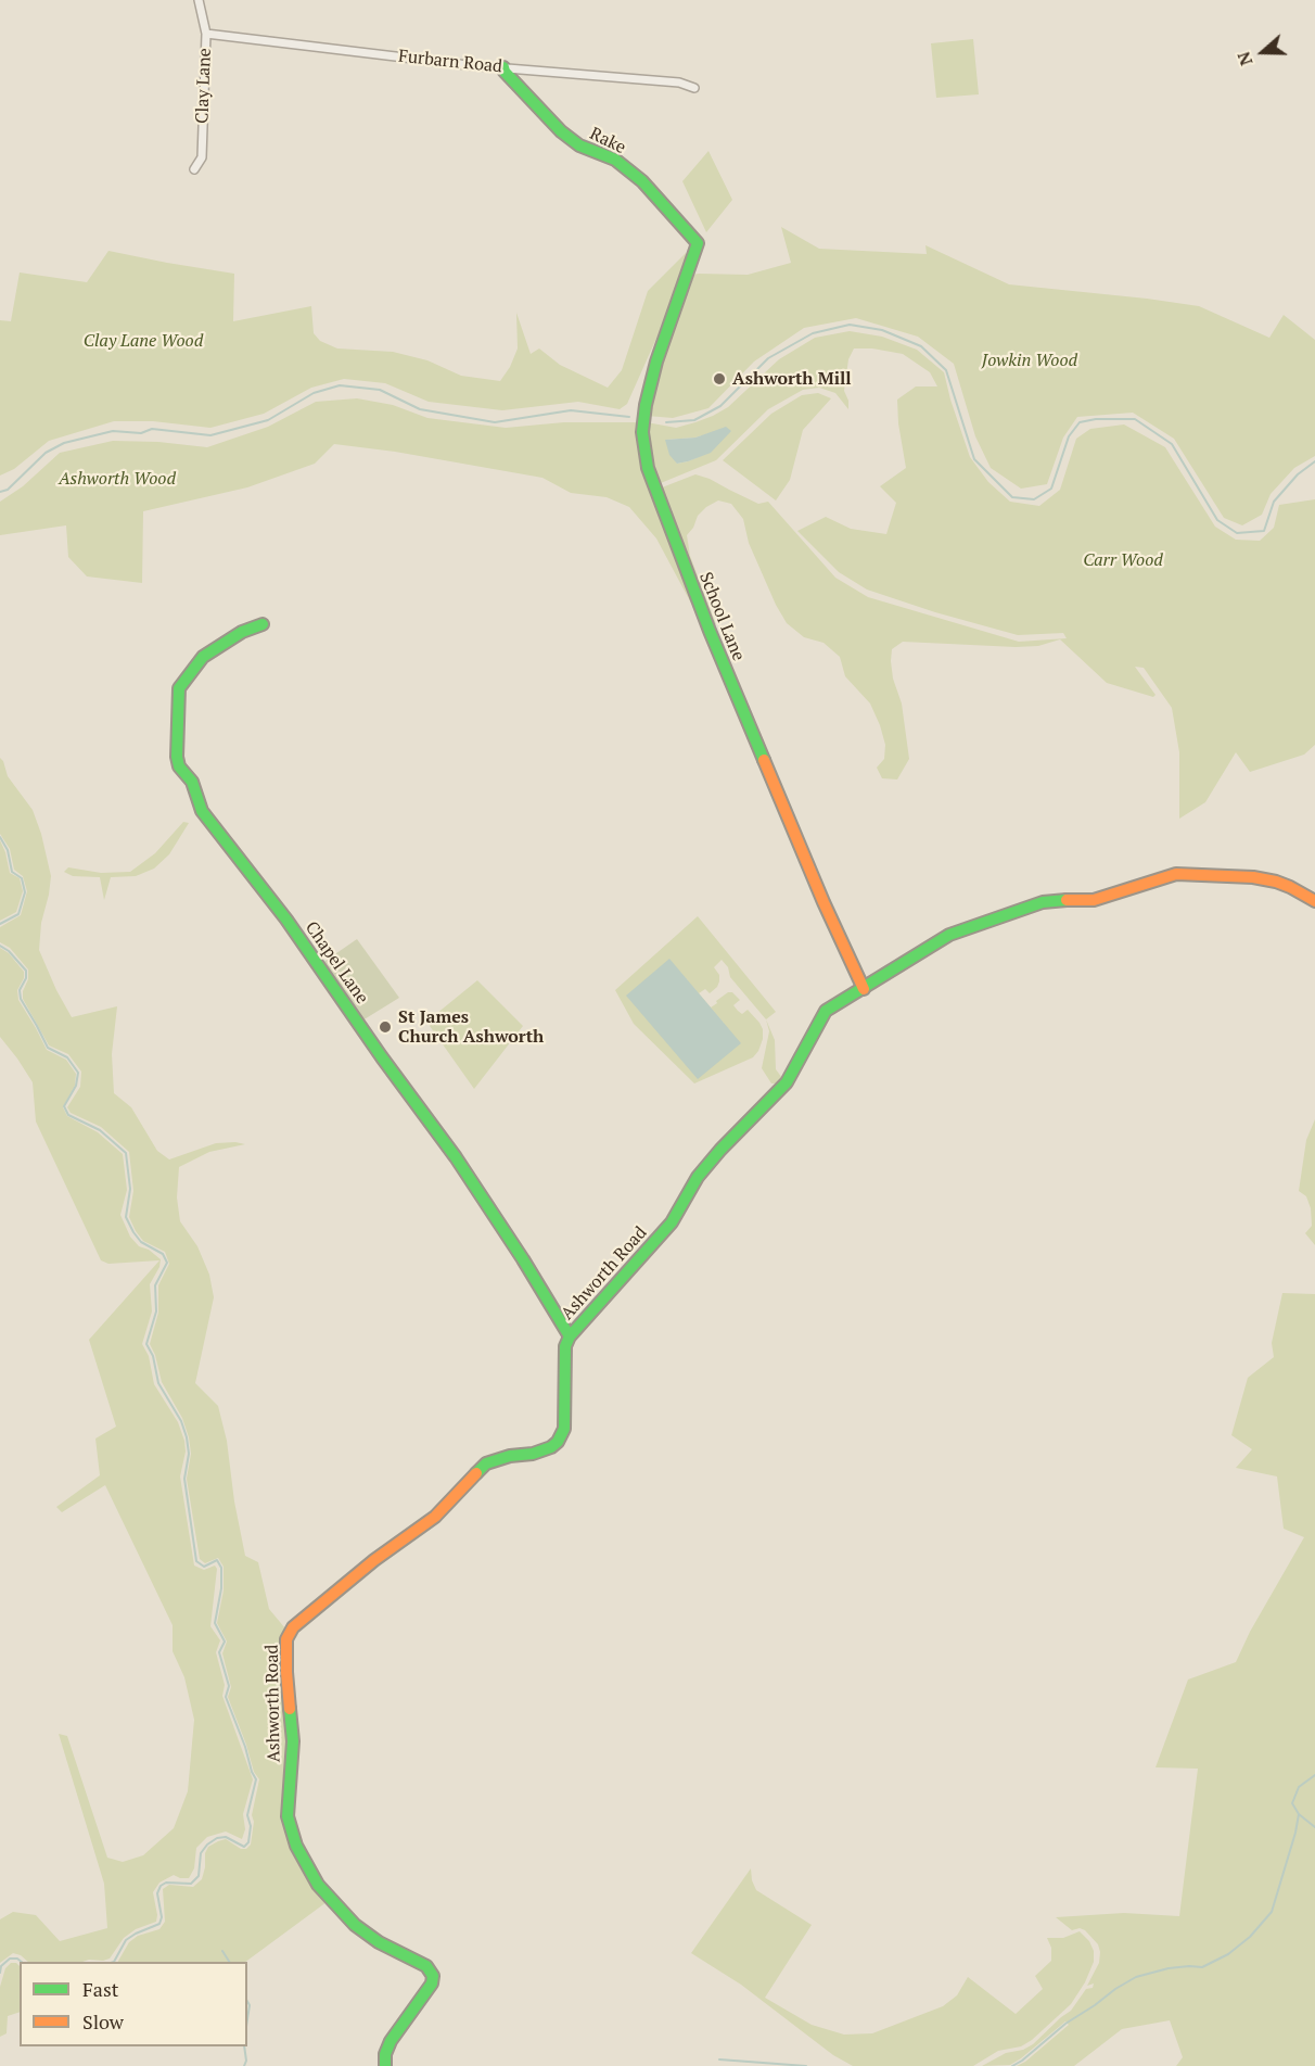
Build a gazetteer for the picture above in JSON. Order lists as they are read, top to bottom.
{
  "streets": {
    "street": [
      "Furbarn Road",
      "Clay Lane",
      "Rake",
      "School Lane",
      "Chapel Lane",
      "Ashworth Road"
    ]
  },
  "crossings": [
    ["Furbarn Road", "Clay Lane"],
    ["Furbarn Road", "Rake"],
    ["Rake", "School Lane"],
    ["School Lane", "Ashworth Road"],
    ["Chapel Lane", "Ashworth Road"]
  ],
  "parks": [
    "Clay Lane Wood",
    "Jowkin Wood",
    "Ashworth Wood",
    "Carr Wood"
  ],
  "places": ["Ashworth Mill", "St James Church Ashworth"],
  "legend": ["Fast", "Slow"],
  "north": "left"
}
